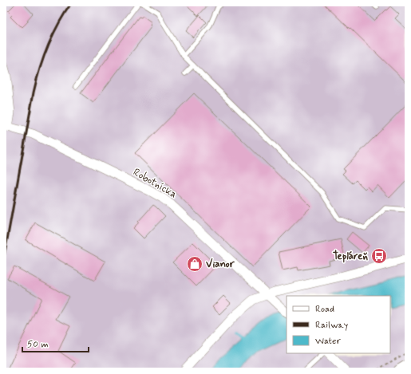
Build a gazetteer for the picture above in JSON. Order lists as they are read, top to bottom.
{
  "streets": {
    "street": ["Robotnícka"]
  },
  "places": {
    "bus stop": ["Tepláreň"],
    "shop": ["Vianor"]
  },
  "legend": ["Road", "Railway", "Water"],
  "scale_bar": "50 m"
}
